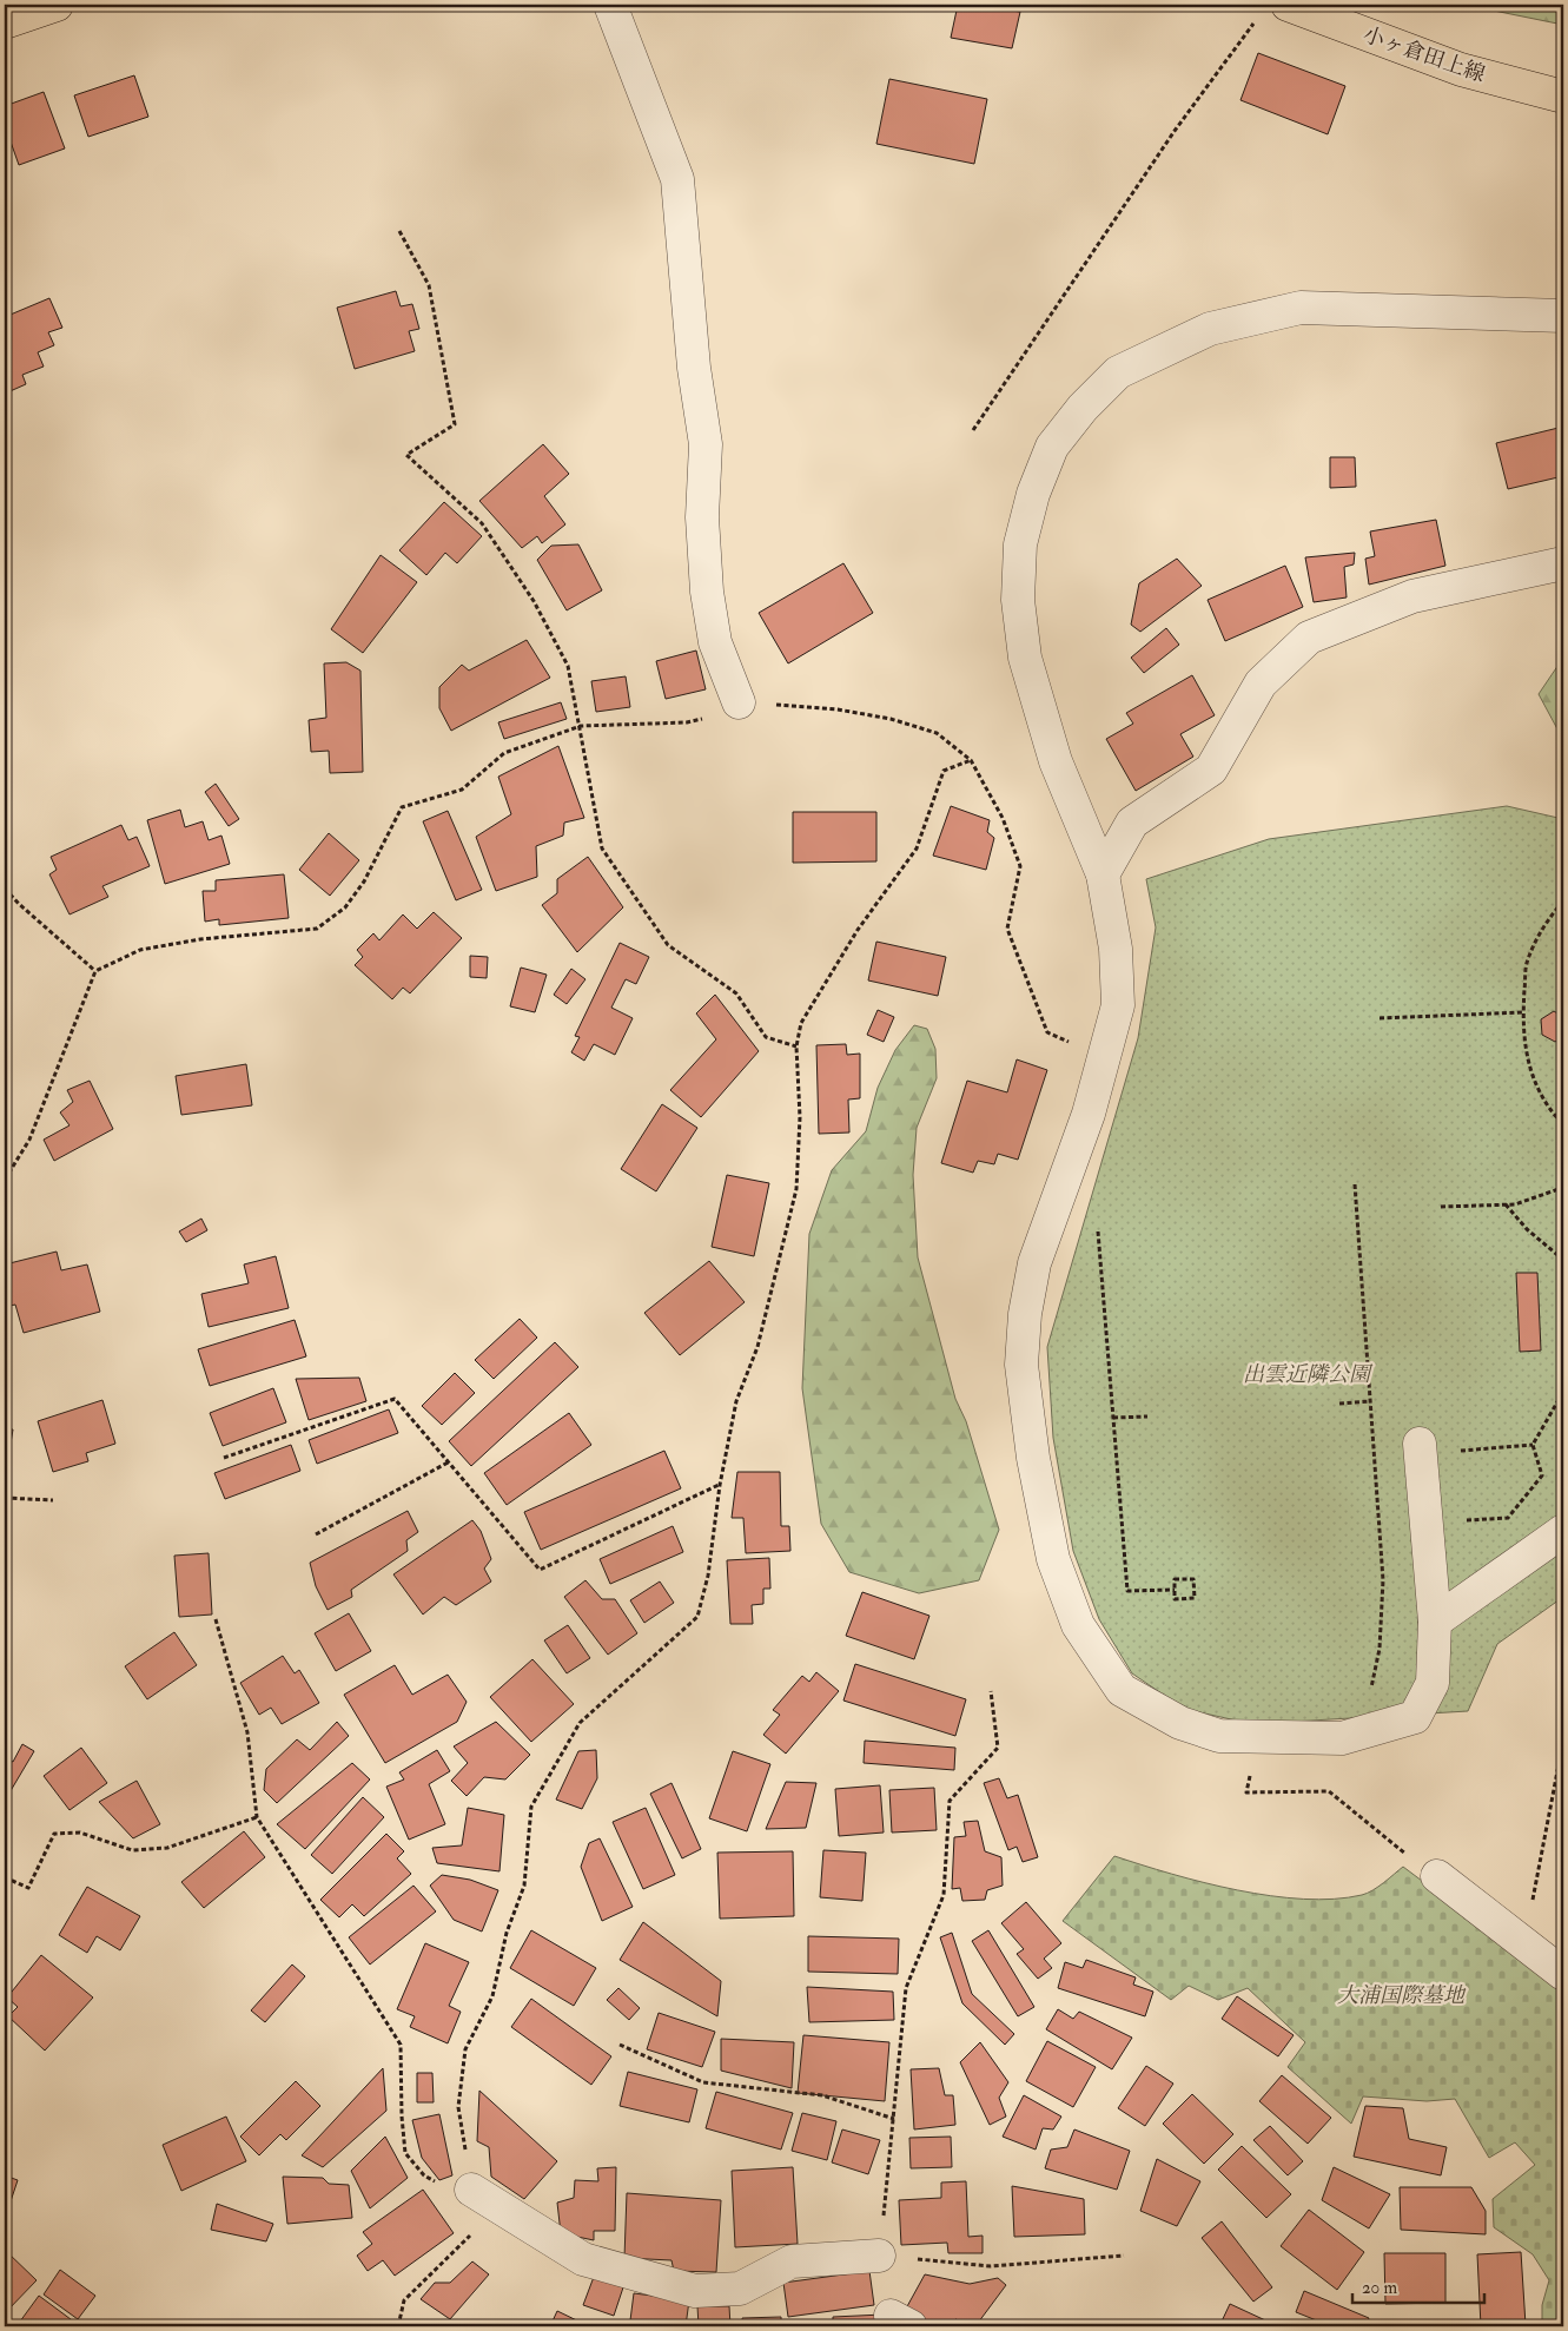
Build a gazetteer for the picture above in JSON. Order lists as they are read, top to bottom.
{
  "streets": {
    "main road": ["小ヶ倉田上線"]
  },
  "parks": ["出雲近隣公園", "大浦国際墓地"],
  "scale_bar": "20 m"
}
